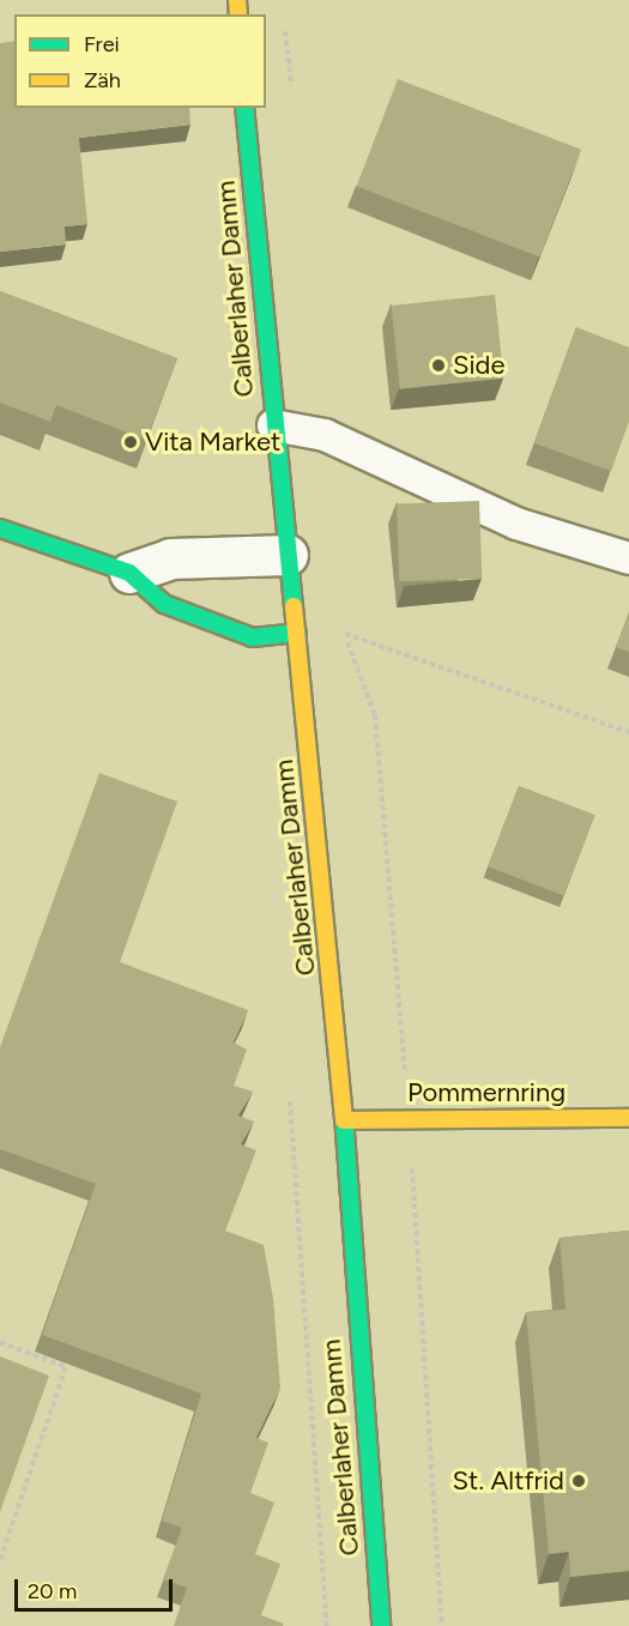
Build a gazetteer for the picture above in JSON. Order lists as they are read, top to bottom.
{
  "streets": {
    "street": ["Calberlaher Damm", "Pommernring"]
  },
  "crossings": [
    ["Calberlaher Damm", "Pommernring"]
  ],
  "places": ["Side", "Vita Market", "St. Altfrid"],
  "legend": ["Frei", "Zäh"],
  "scale_bar": "20 m"
}
